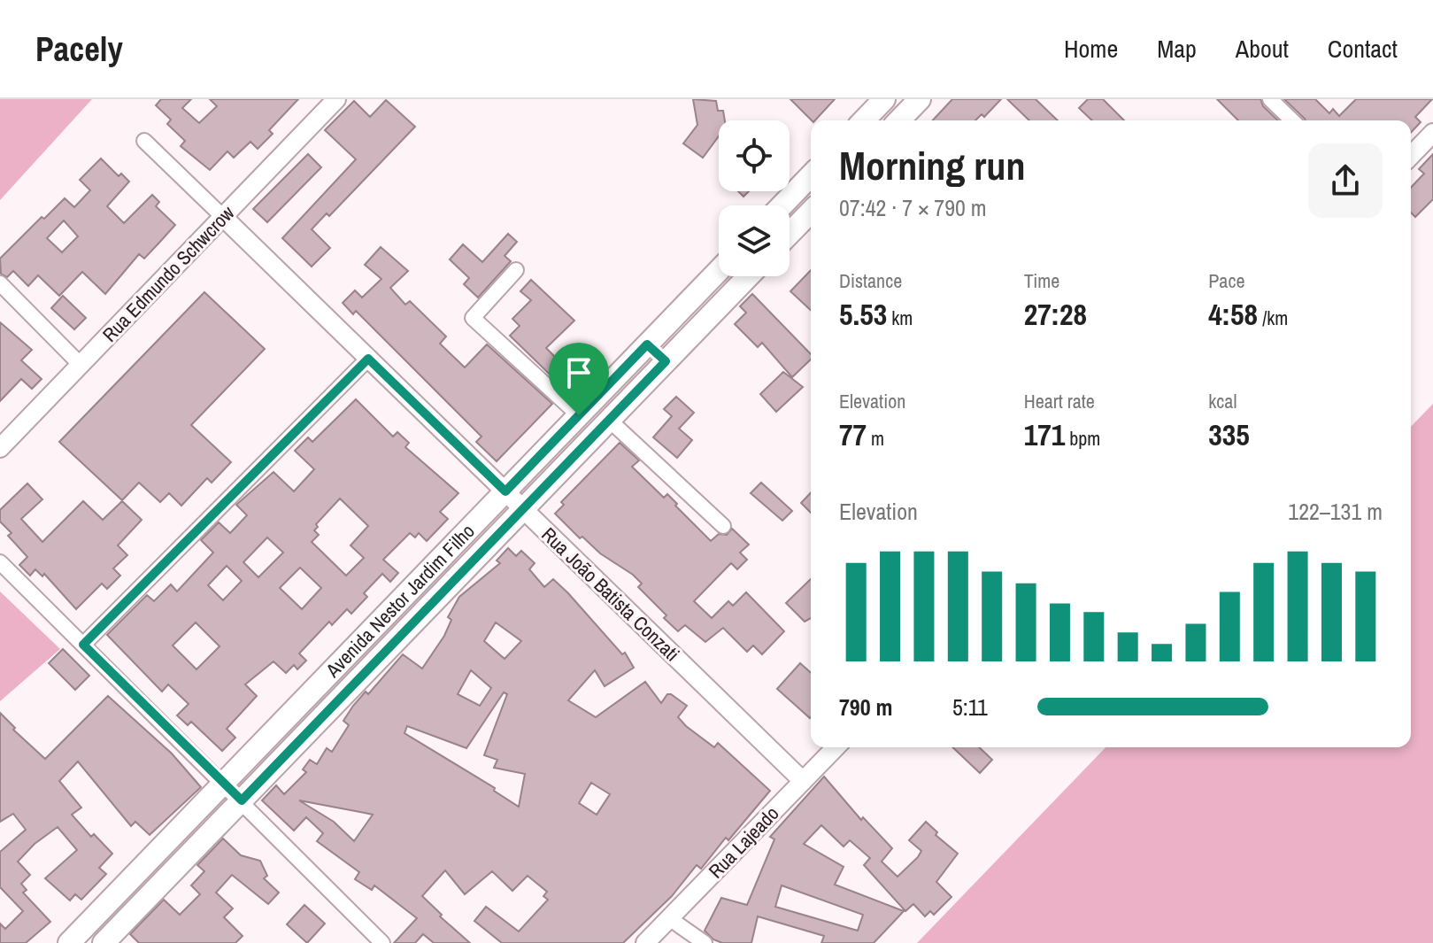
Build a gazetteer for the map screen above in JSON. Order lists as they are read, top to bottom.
{
  "streets": {
    "main road": ["Avenida Nestor Jardim Filho"],
    "street": ["Rua Edmundo Schwcrow", "Rua João Batista Conzati", "Rua Lajeado"]
  },
  "crossings": [
    ["Rua Edmundo Schwcrow", "Rua João Batista Conzati"],
    ["Rua João Batista Conzati", "Avenida Nestor Jardim Filho"],
    ["Rua João Batista Conzati", "Rua Lajeado"]
  ],
  "page": {
    "header": "Pacely",
    "nav": [
      "Home",
      "Map",
      "About",
      "Contact"
    ],
    "heading": ["Morning run", "07:42 · 7 × 790 m"],
    "stats": [
      ["Distance", "5.53 km"],
      ["Time", "27:28"],
      ["Pace", "4:58 /km"],
      ["Elevation", "77 m"],
      ["Heart rate", "171 bpm"],
      ["kcal", "335"]
    ],
    "chart": ["Elevation", "122–131 m"],
    "list": [
      {
        "name": "790 m",
        "note": "5:11"
      }
    ]
  }
}
